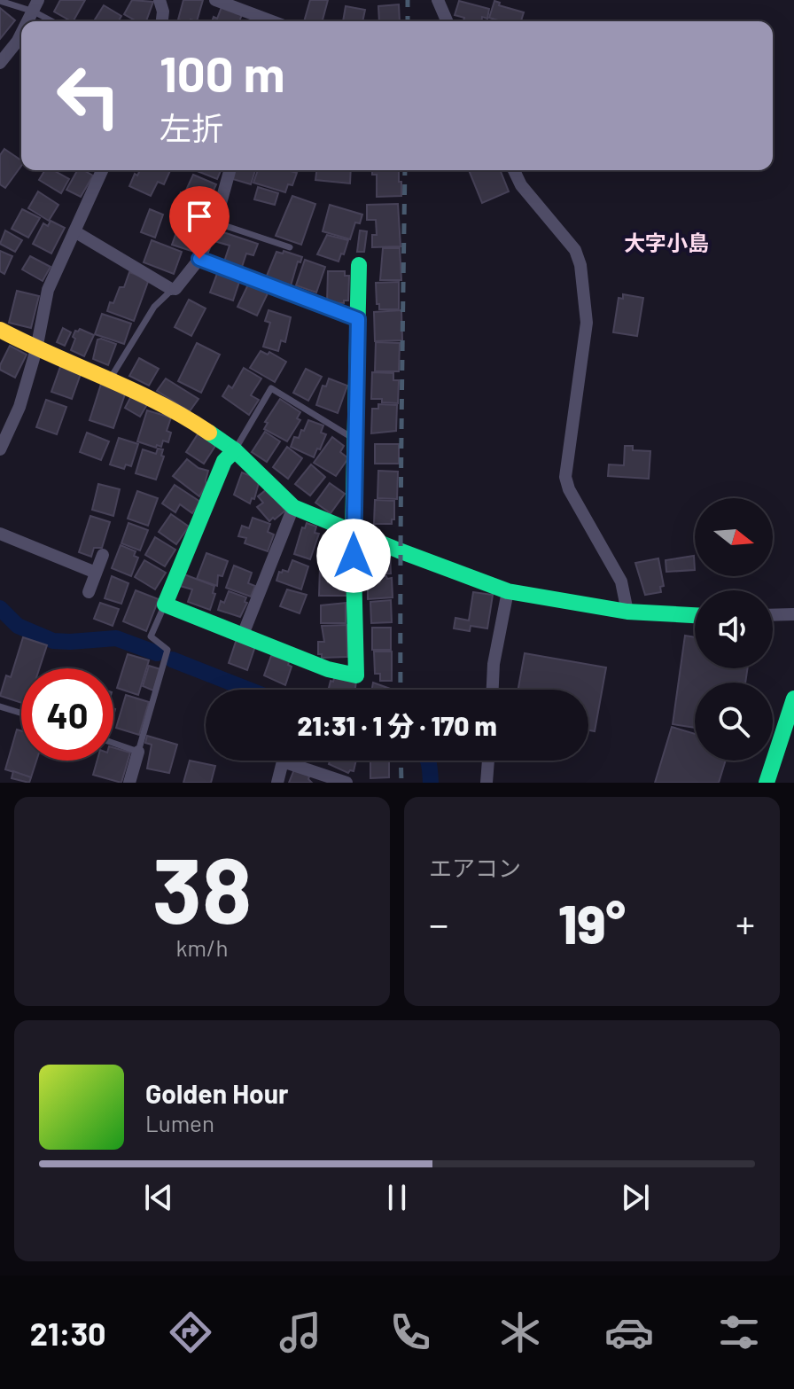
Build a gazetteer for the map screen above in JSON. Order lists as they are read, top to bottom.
{
  "districts": ["大字小島"],
  "north": "right",
  "page": {
    "turn": ["100 m", "左折"],
    "limit": "40",
    "trip": "21:31 · 1 分 · 170 m",
    "tile": [
      ["38", "km/h"],
      "エアコン"
    ],
    "heat": ["−", "19°", "+"],
    "song": ["Golden Hour", "Lumen"],
    "tabs": "21:30"
  }
}
